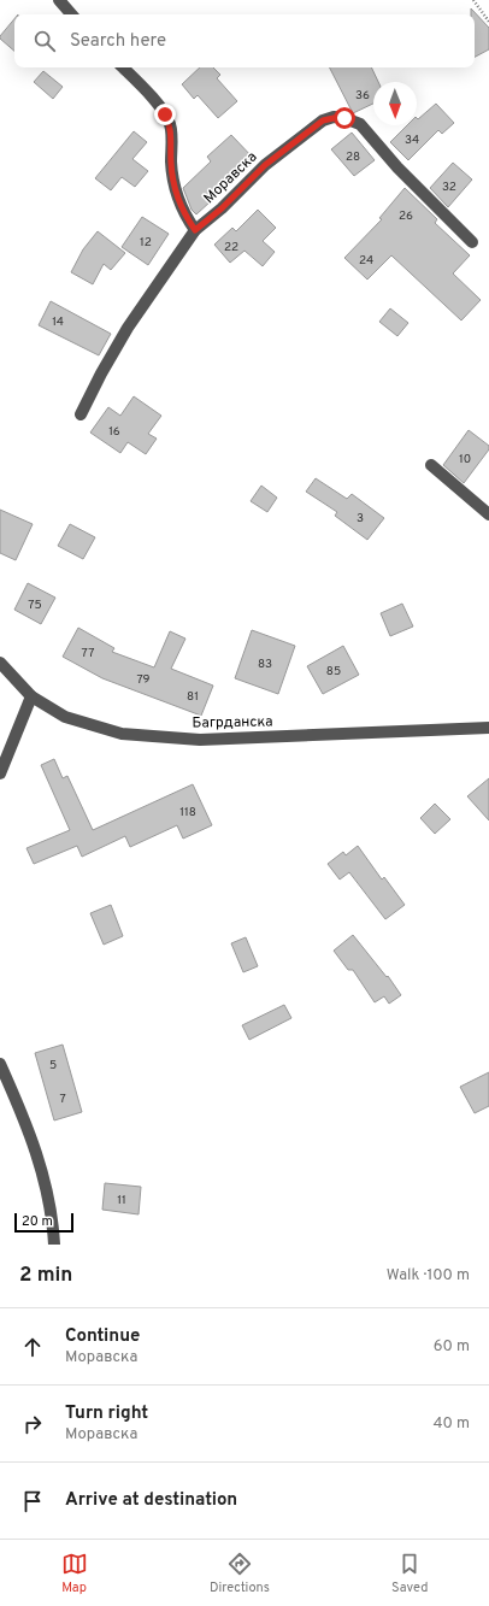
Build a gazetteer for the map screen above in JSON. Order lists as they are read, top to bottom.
{
  "streets": {
    "street": ["Моравска", "Багрданска"]
  },
  "house_numbers": [
    "36",
    "34",
    "28",
    "32",
    "26",
    "12",
    "22",
    "24",
    "14",
    "16",
    "10",
    "3",
    "75",
    "77",
    "83",
    "85",
    "79",
    "81",
    "118",
    "5",
    "7",
    "11"
  ],
  "scale_bar": "20 m",
  "north": "bottom",
  "page": {
    "search": "Search here",
    "scale": "20 m",
    "heading": ["2 min", "Walk · 100 m"],
    "list": [
      ["Continue", "Моравска", "60 m"],
      ["Turn right", "Моравска", "40 m"],
      "Arrive at destination"
    ],
    "nav": ["Map", "Directions", "Saved"]
  }
}
